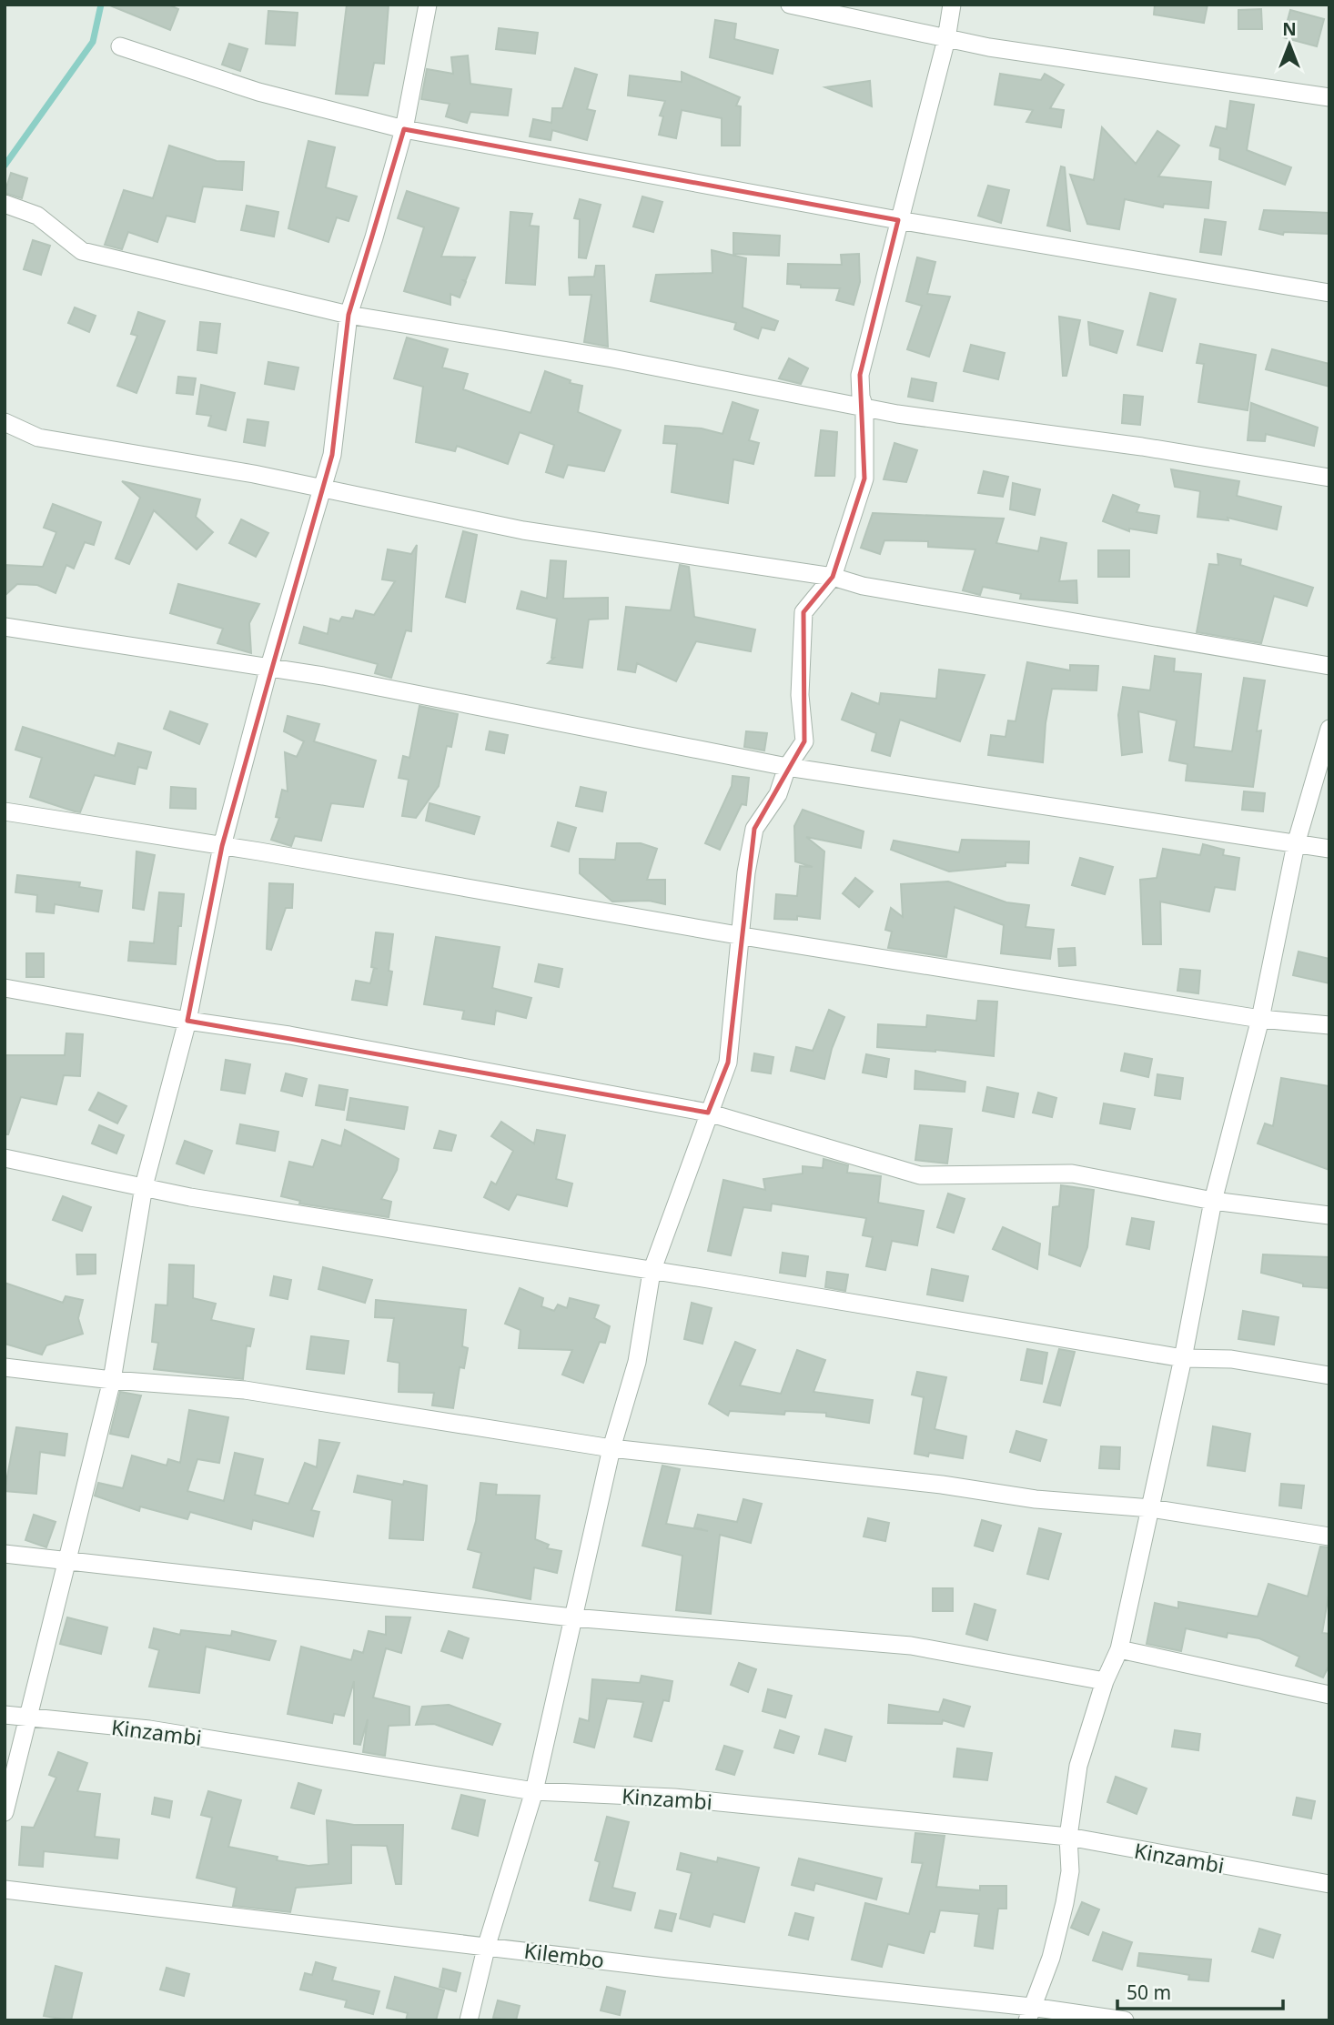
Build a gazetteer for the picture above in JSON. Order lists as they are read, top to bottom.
{
  "streets": {
    "street": ["Kinzambi", "Kilembo"]
  },
  "scale_bar": "50 m",
  "north": "top"
}
